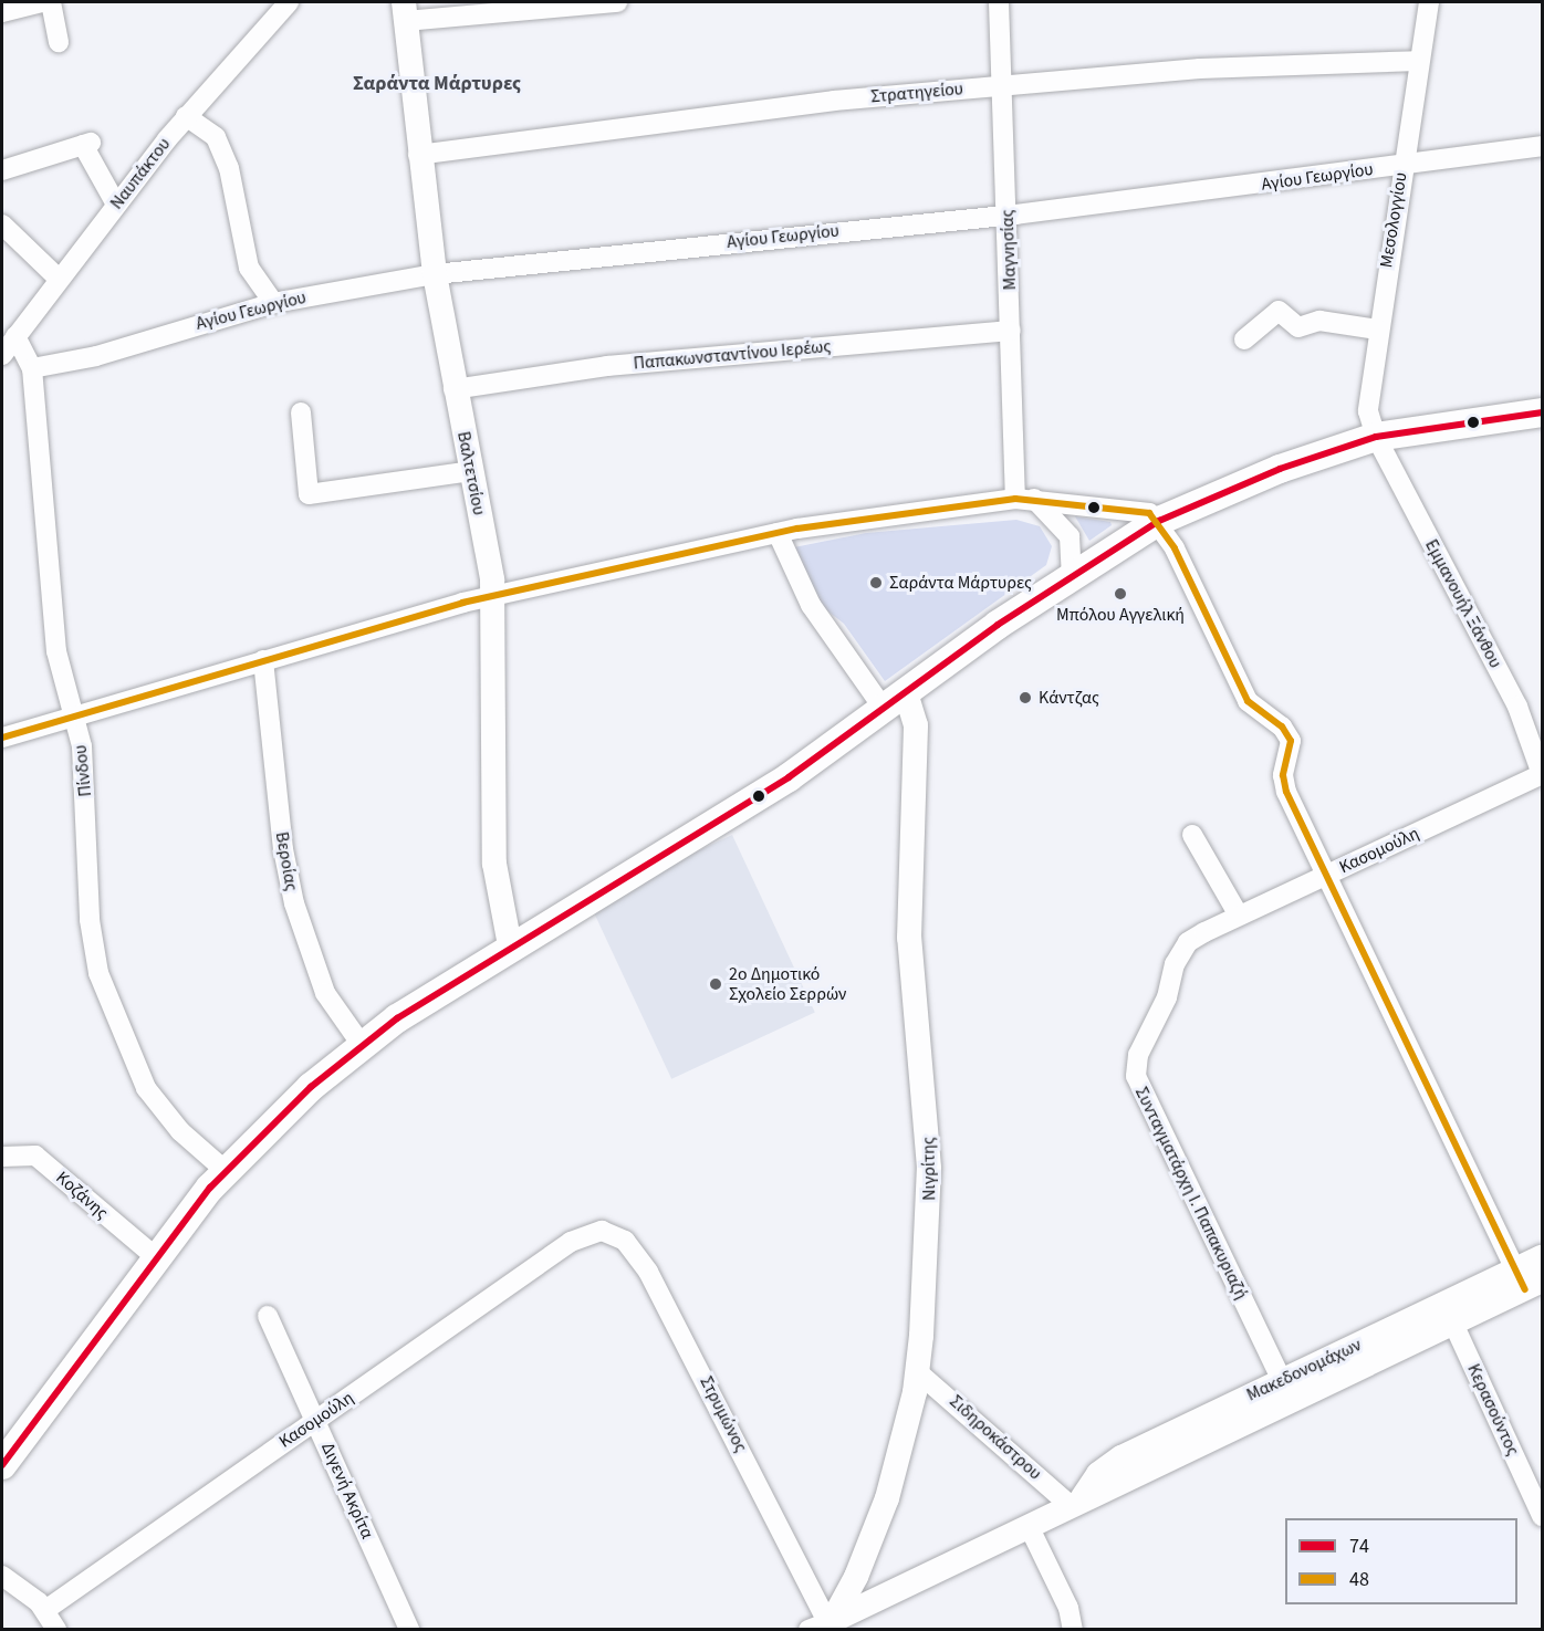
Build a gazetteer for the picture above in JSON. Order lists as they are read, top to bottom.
{
  "streets": {
    "street": [
      "Στρατηγείου",
      "Ναυπάκτου",
      "Αγίου Γεωργίου",
      "Μεσολογγίου",
      "Μαγνησίας",
      "Παπακωνσταντίνου Ιερέως",
      "Βαλτετσίου",
      "Εμμανουήλ Ξάνθου",
      "Πίνδου",
      "Κασομούλη",
      "Βεροίας",
      "Νιγρίτης",
      "Συνταγματάρχη Ι. Παπακυριαζή",
      "Κοζάνης",
      "Μακεδονομάχων",
      "Κερασούντος",
      "Στρυμώνος",
      "Σιδηροκάστρου",
      "Διγενή Ακρίτα"
    ]
  },
  "crossings": [
    ["Στρατηγείου", "Μεσολογγίου"],
    ["Στρατηγείου", "Μαγνησίας"],
    ["Στρατηγείου", "Βαλτετσίου"],
    ["Ναυπάκτου", "Πίνδου"],
    ["Αγίου Γεωργίου", "Μεσολογγίου"],
    ["Αγίου Γεωργίου", "Μαγνησίας"],
    ["Αγίου Γεωργίου", "Βαλτετσίου"],
    ["Αγίου Γεωργίου", "Πίνδου"],
    ["Μεσολογγίου", "Εμμανουήλ Ξάνθου"],
    ["Μαγνησίας", "Παπακωνσταντίνου Ιερέως"],
    ["Παπακωνσταντίνου Ιερέως", "Βαλτετσίου"],
    ["Εμμανουήλ Ξάνθου", "Κασομούλη"],
    ["Κασομούλη", "Συνταγματάρχη Ι. Παπακυριαζή"],
    ["Κασομούλη", "Στρυμώνος"],
    ["Κασομούλη", "Διγενή Ακρίτα"],
    ["Νιγρίτης", "Μακεδονομάχων"],
    ["Νιγρίτης", "Στρυμώνος"],
    ["Νιγρίτης", "Σιδηροκάστρου"],
    ["Συνταγματάρχη Ι. Παπακυριαζή", "Μακεδονομάχων"],
    ["Μακεδονομάχων", "Κερασούντος"],
    ["Μακεδονομάχων", "Στρυμώνος"],
    ["Μακεδονομάχων", "Σιδηροκάστρου"]
  ],
  "districts": ["Σαράντα Μάρτυρες"],
  "places": [
    "Σαράντα Μάρτυρες",
    "Μπόλου Αγγελική",
    "Κάντζας",
    "2ο Δημοτικό Σχολείο Σερρών"
  ],
  "lines": ["transit line 74", "transit line 48"],
  "legend": ["74", "48"]
}
